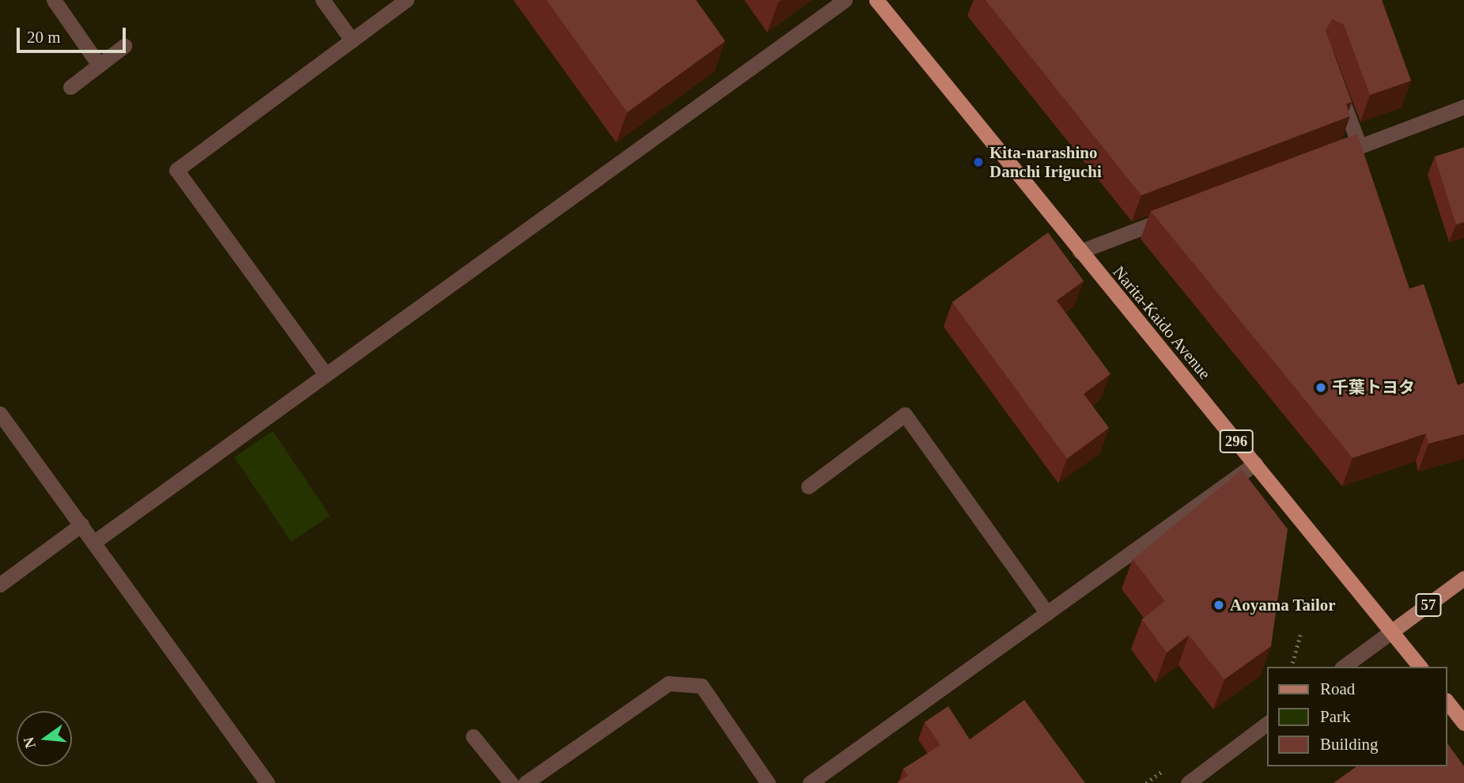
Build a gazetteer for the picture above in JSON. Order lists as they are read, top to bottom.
{
  "streets": {
    "highway": ["Narita-Kaido Avenue", "296"],
    "main road": ["57"]
  },
  "crossings": [
    ["Narita-Kaido Avenue", "57"]
  ],
  "places": ["Kita-narashino Danchi Iriguchi", "千葉トヨタ", "Aoyama Tailor"],
  "legend": ["Road", "Park", "Building"],
  "scale_bar": "20 m",
  "north": "left"
}
